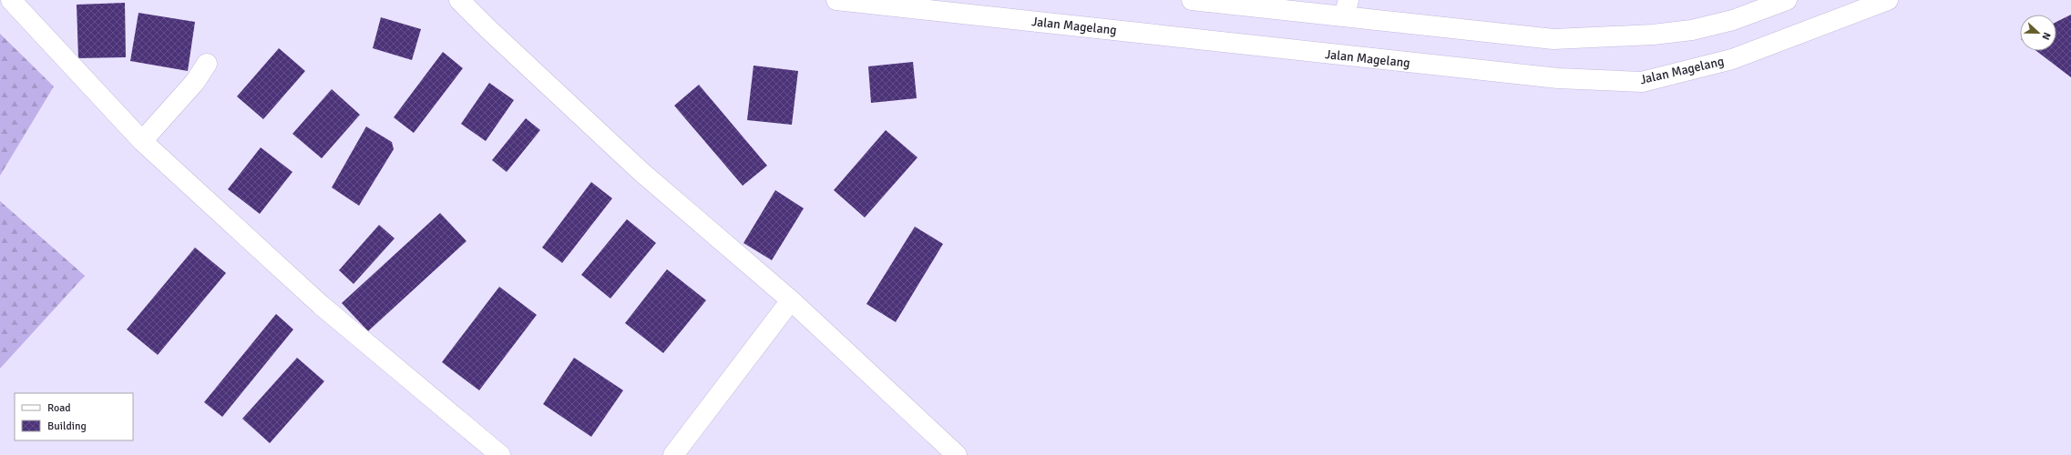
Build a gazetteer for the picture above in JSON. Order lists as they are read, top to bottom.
{
  "streets": {
    "main road": ["Jalan Magelang"]
  },
  "legend": ["Road", "Building"],
  "north": "right"
}
